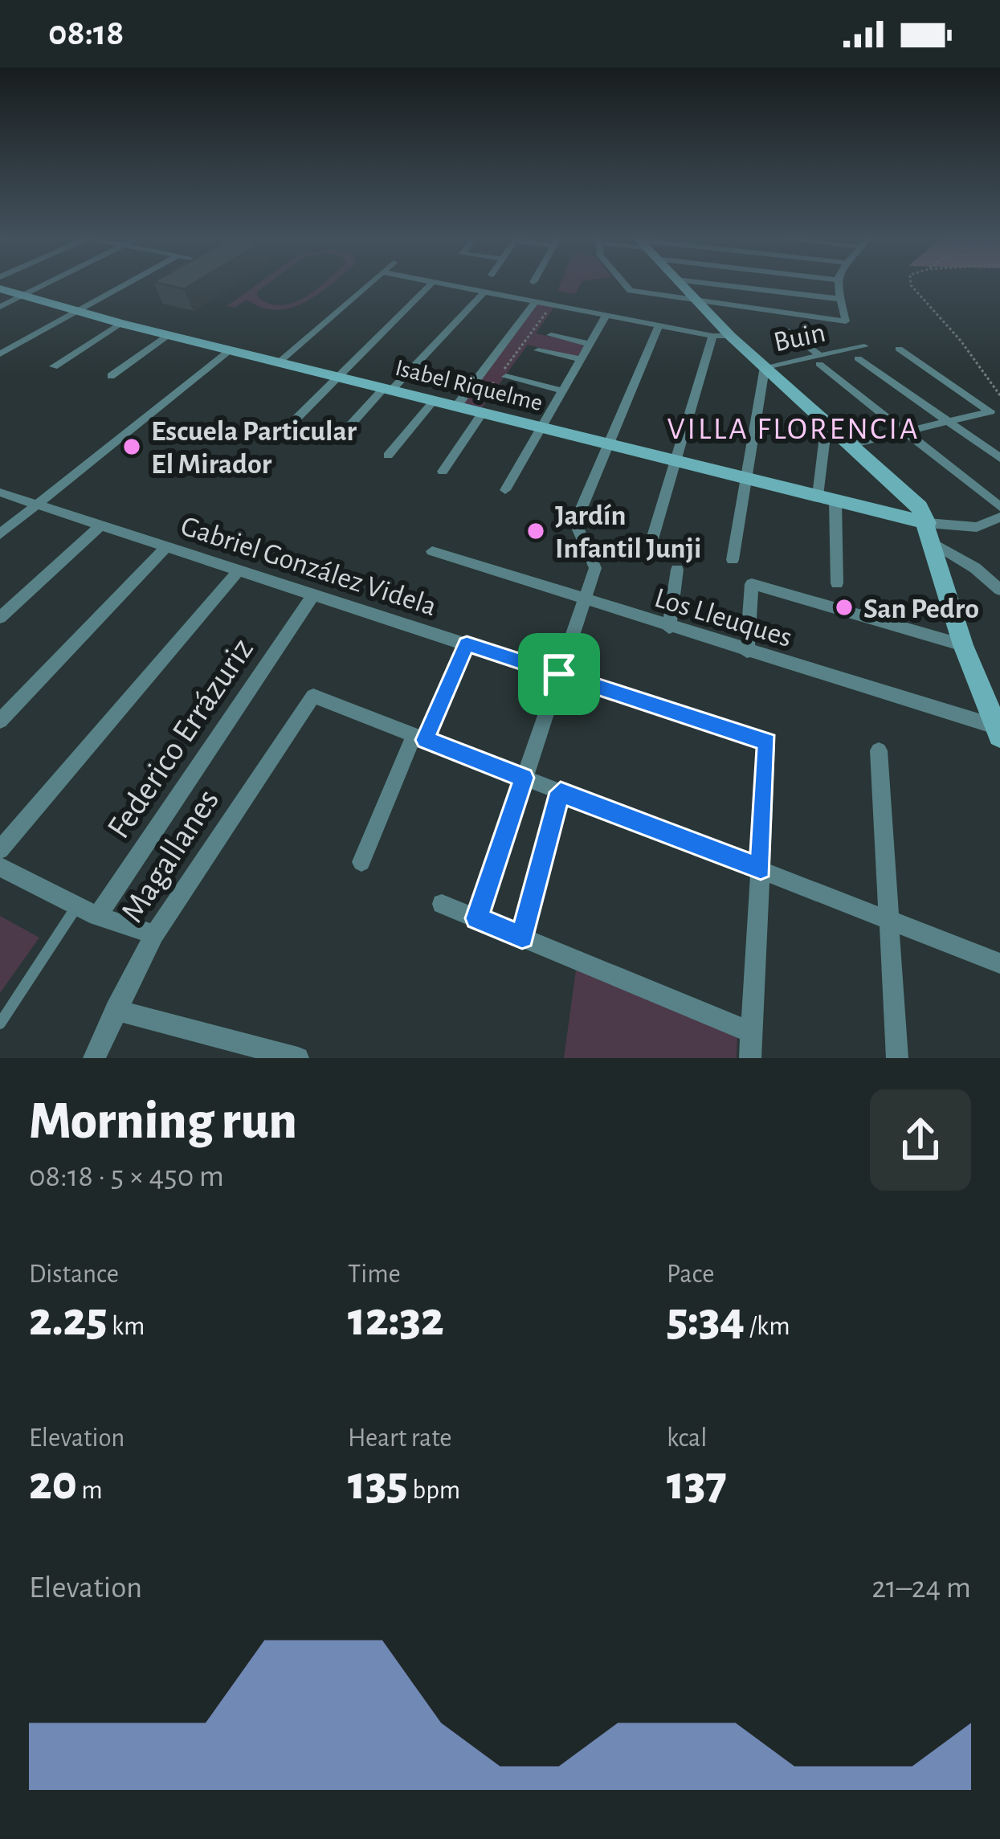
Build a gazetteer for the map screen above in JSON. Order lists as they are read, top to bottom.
{
  "streets": {
    "street": [
      "Buin",
      "Isabel Riquelme",
      "Gabriel González Videla",
      "Los Lleuques",
      "Federico Errázuriz",
      "Magallanes"
    ]
  },
  "crossings": [
    ["Buin", "Isabel Riquelme"],
    ["Gabriel González Videla", "Federico Errázuriz"]
  ],
  "districts": ["VILLA FLORENCIA"],
  "places": ["Escuela Particular El Mirador", "Jardín Infantil Junji", "San Pedro"],
  "page": {
    "status": "08:18",
    "heading": ["Morning run", "08:18 · 5 × 450 m"],
    "stats": [
      ["Distance", "2.25 km"],
      ["Time", "12:32"],
      ["Pace", "5:34 /km"],
      ["Elevation", "20 m"],
      ["Heart rate", "135 bpm"],
      ["kcal", "137"]
    ],
    "chart": ["Elevation", "21–24 m"]
  }
}
